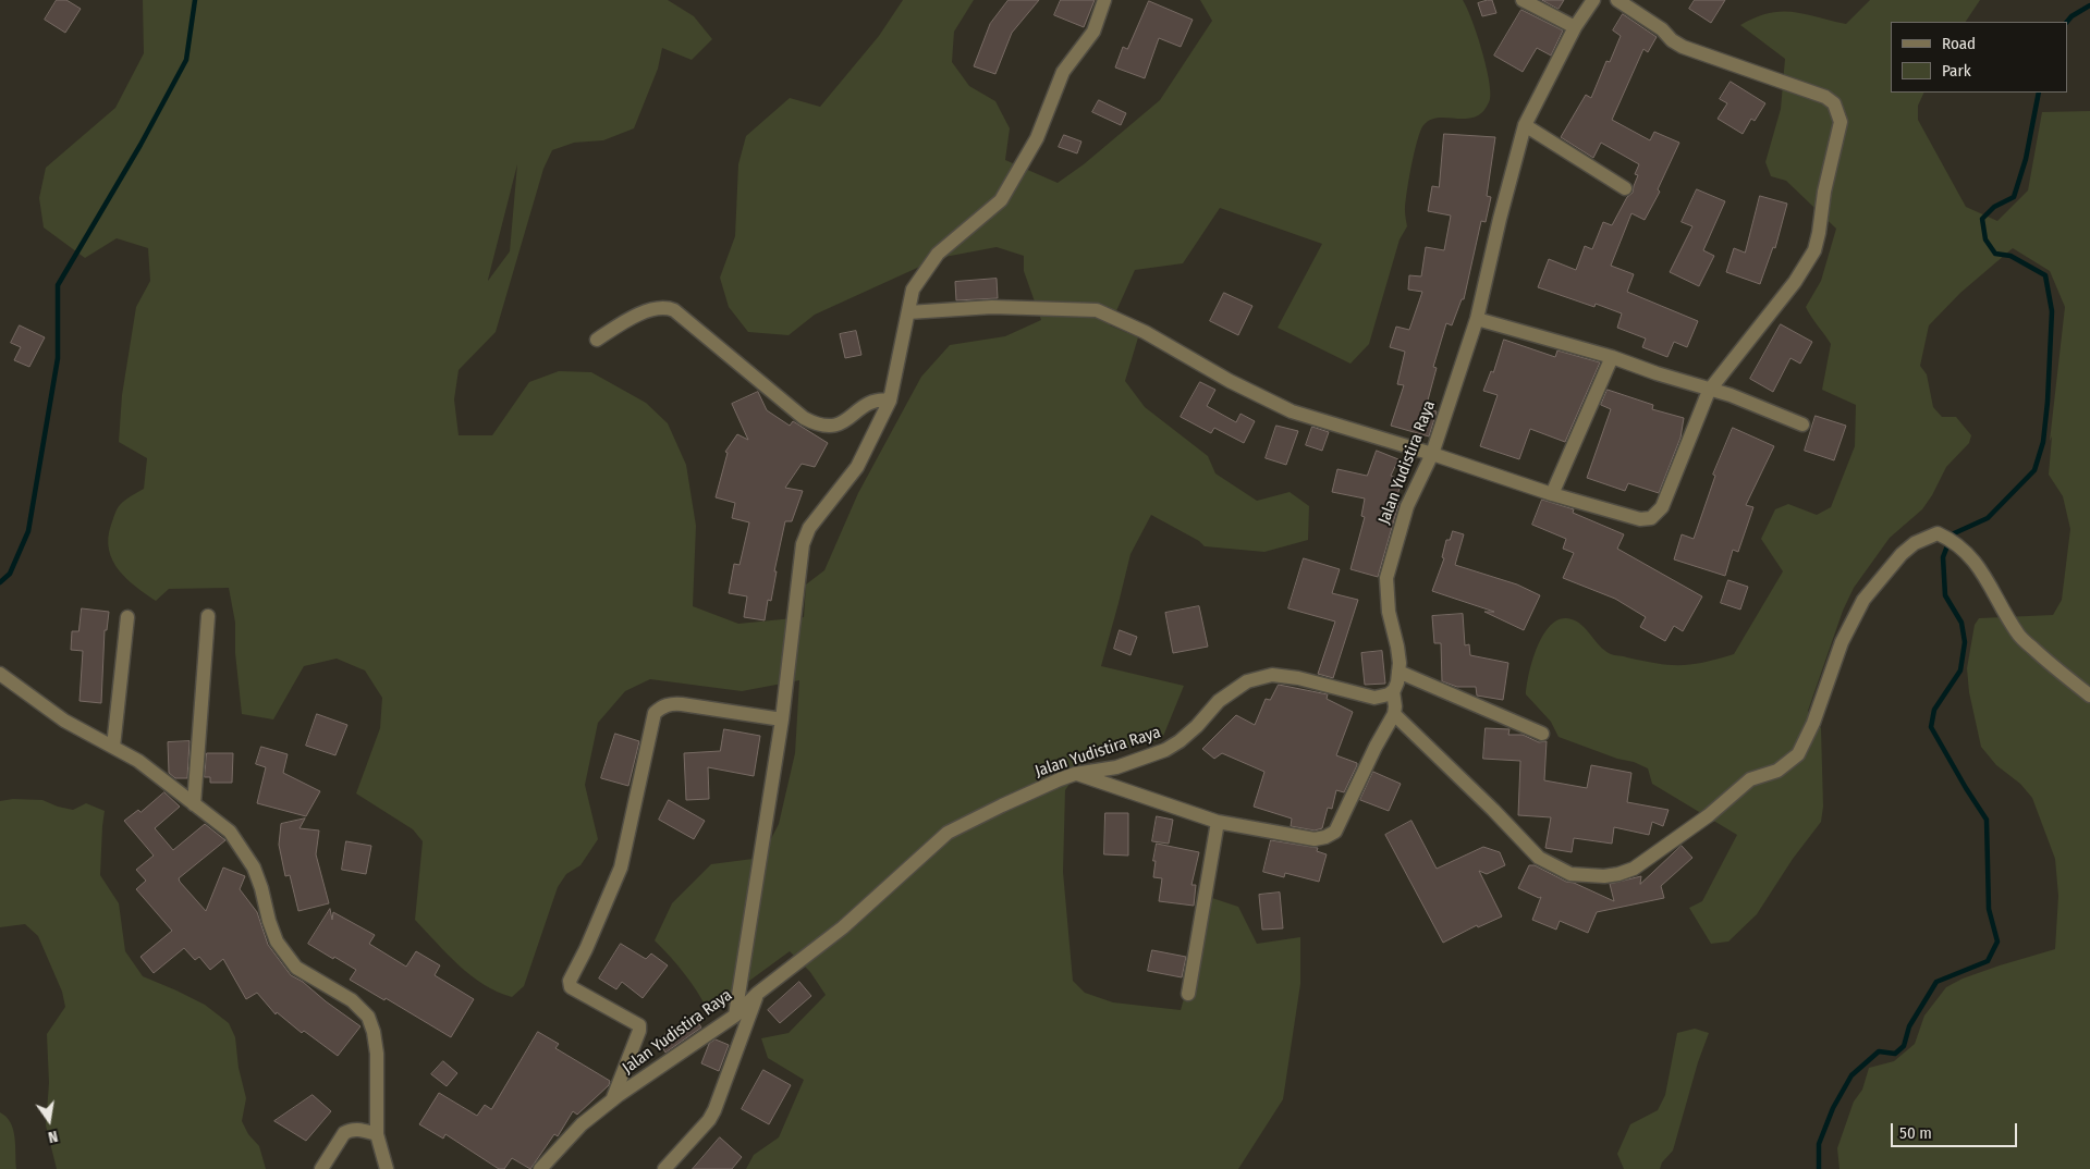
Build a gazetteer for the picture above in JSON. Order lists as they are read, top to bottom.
{
  "streets": {
    "street": ["Jalan Yudistira Raya"]
  },
  "legend": ["Road", "Park"],
  "scale_bar": "50 m",
  "north": "bottom"
}
